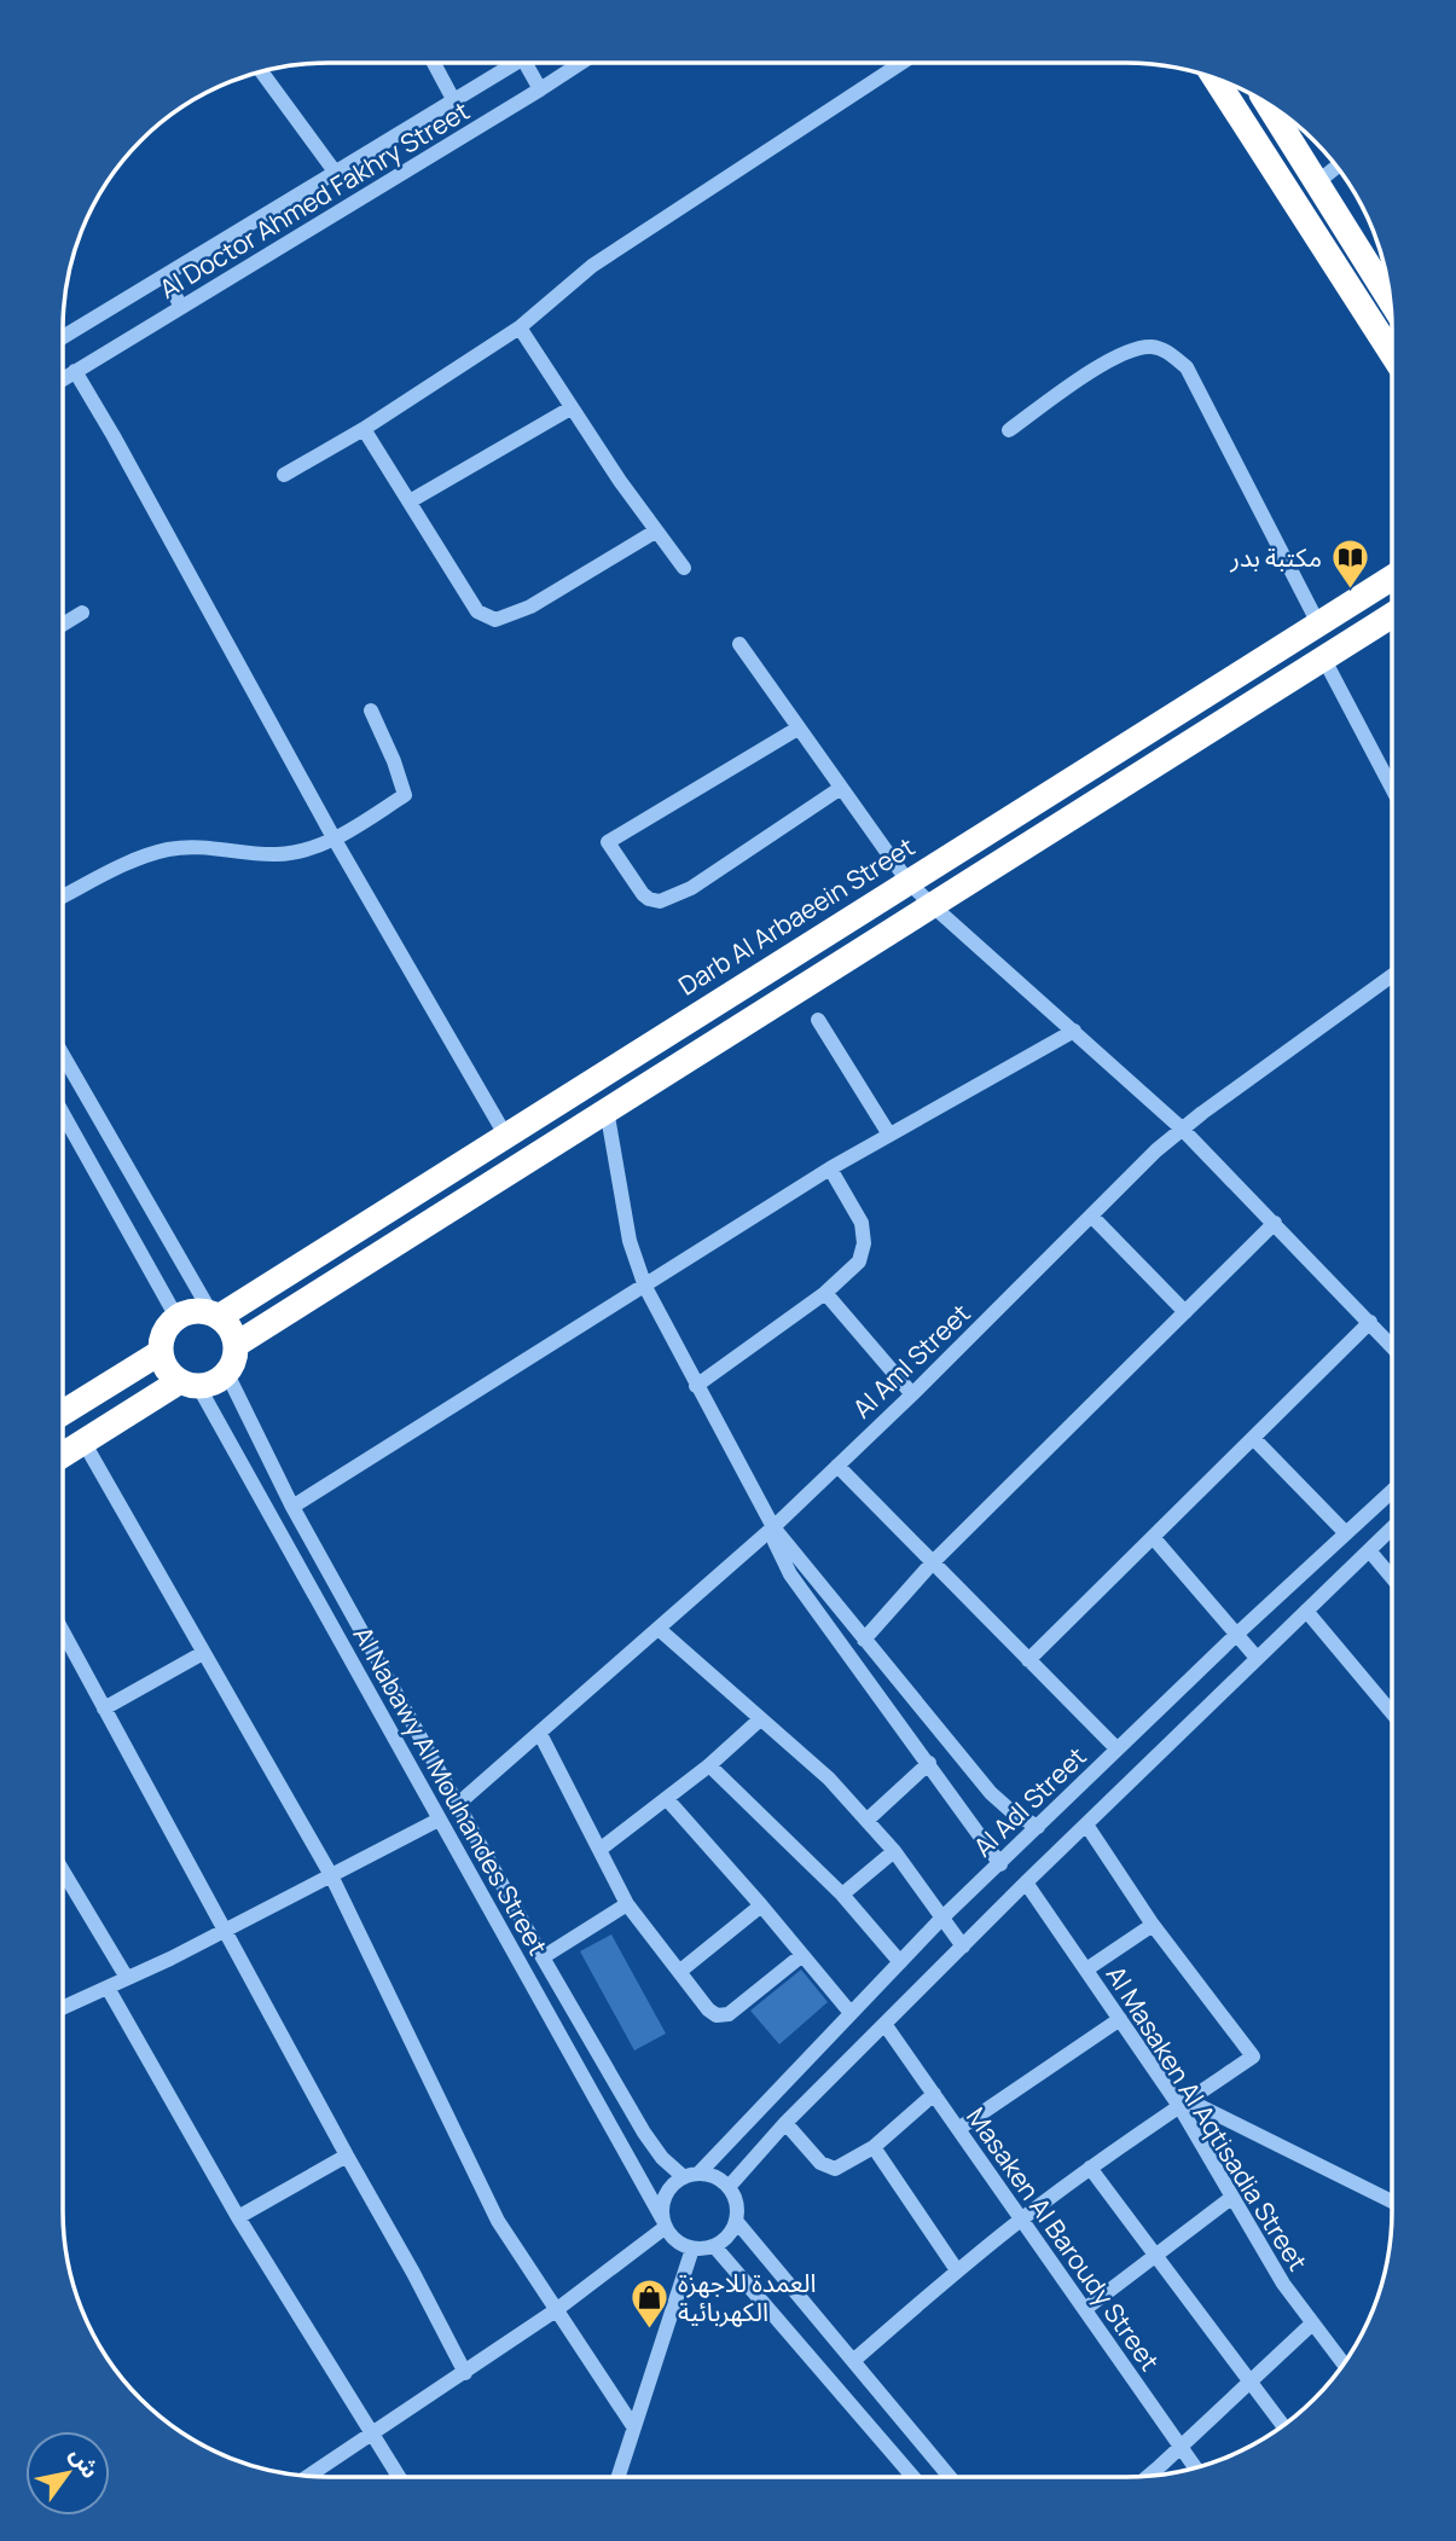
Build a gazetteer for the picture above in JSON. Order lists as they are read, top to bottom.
{
  "streets": {
    "highway": ["Darb Al Arbaeein Street"],
    "street": [
      "Al Doctor Ahmed Fakhry Street",
      "Al Aml Street",
      "Al Nabawy Al Mouhandes Street",
      "Al Adl Street",
      "Al Masaken Al Aqtisadia Street",
      "Masaken Al Baroudy Street"
    ]
  },
  "crossings": [
    ["Darb Al Arbaeein Street", "Al Nabawy Al Mouhandes Street"],
    ["Al Aml Street", "Al Nabawy Al Mouhandes Street"],
    ["Al Nabawy Al Mouhandes Street", "Al Adl Street"]
  ],
  "places": {
    "library": ["مكتبة بدر"],
    "shop": ["العمدة للاجهزة الكهربائية"]
  },
  "north": "top right"
}
